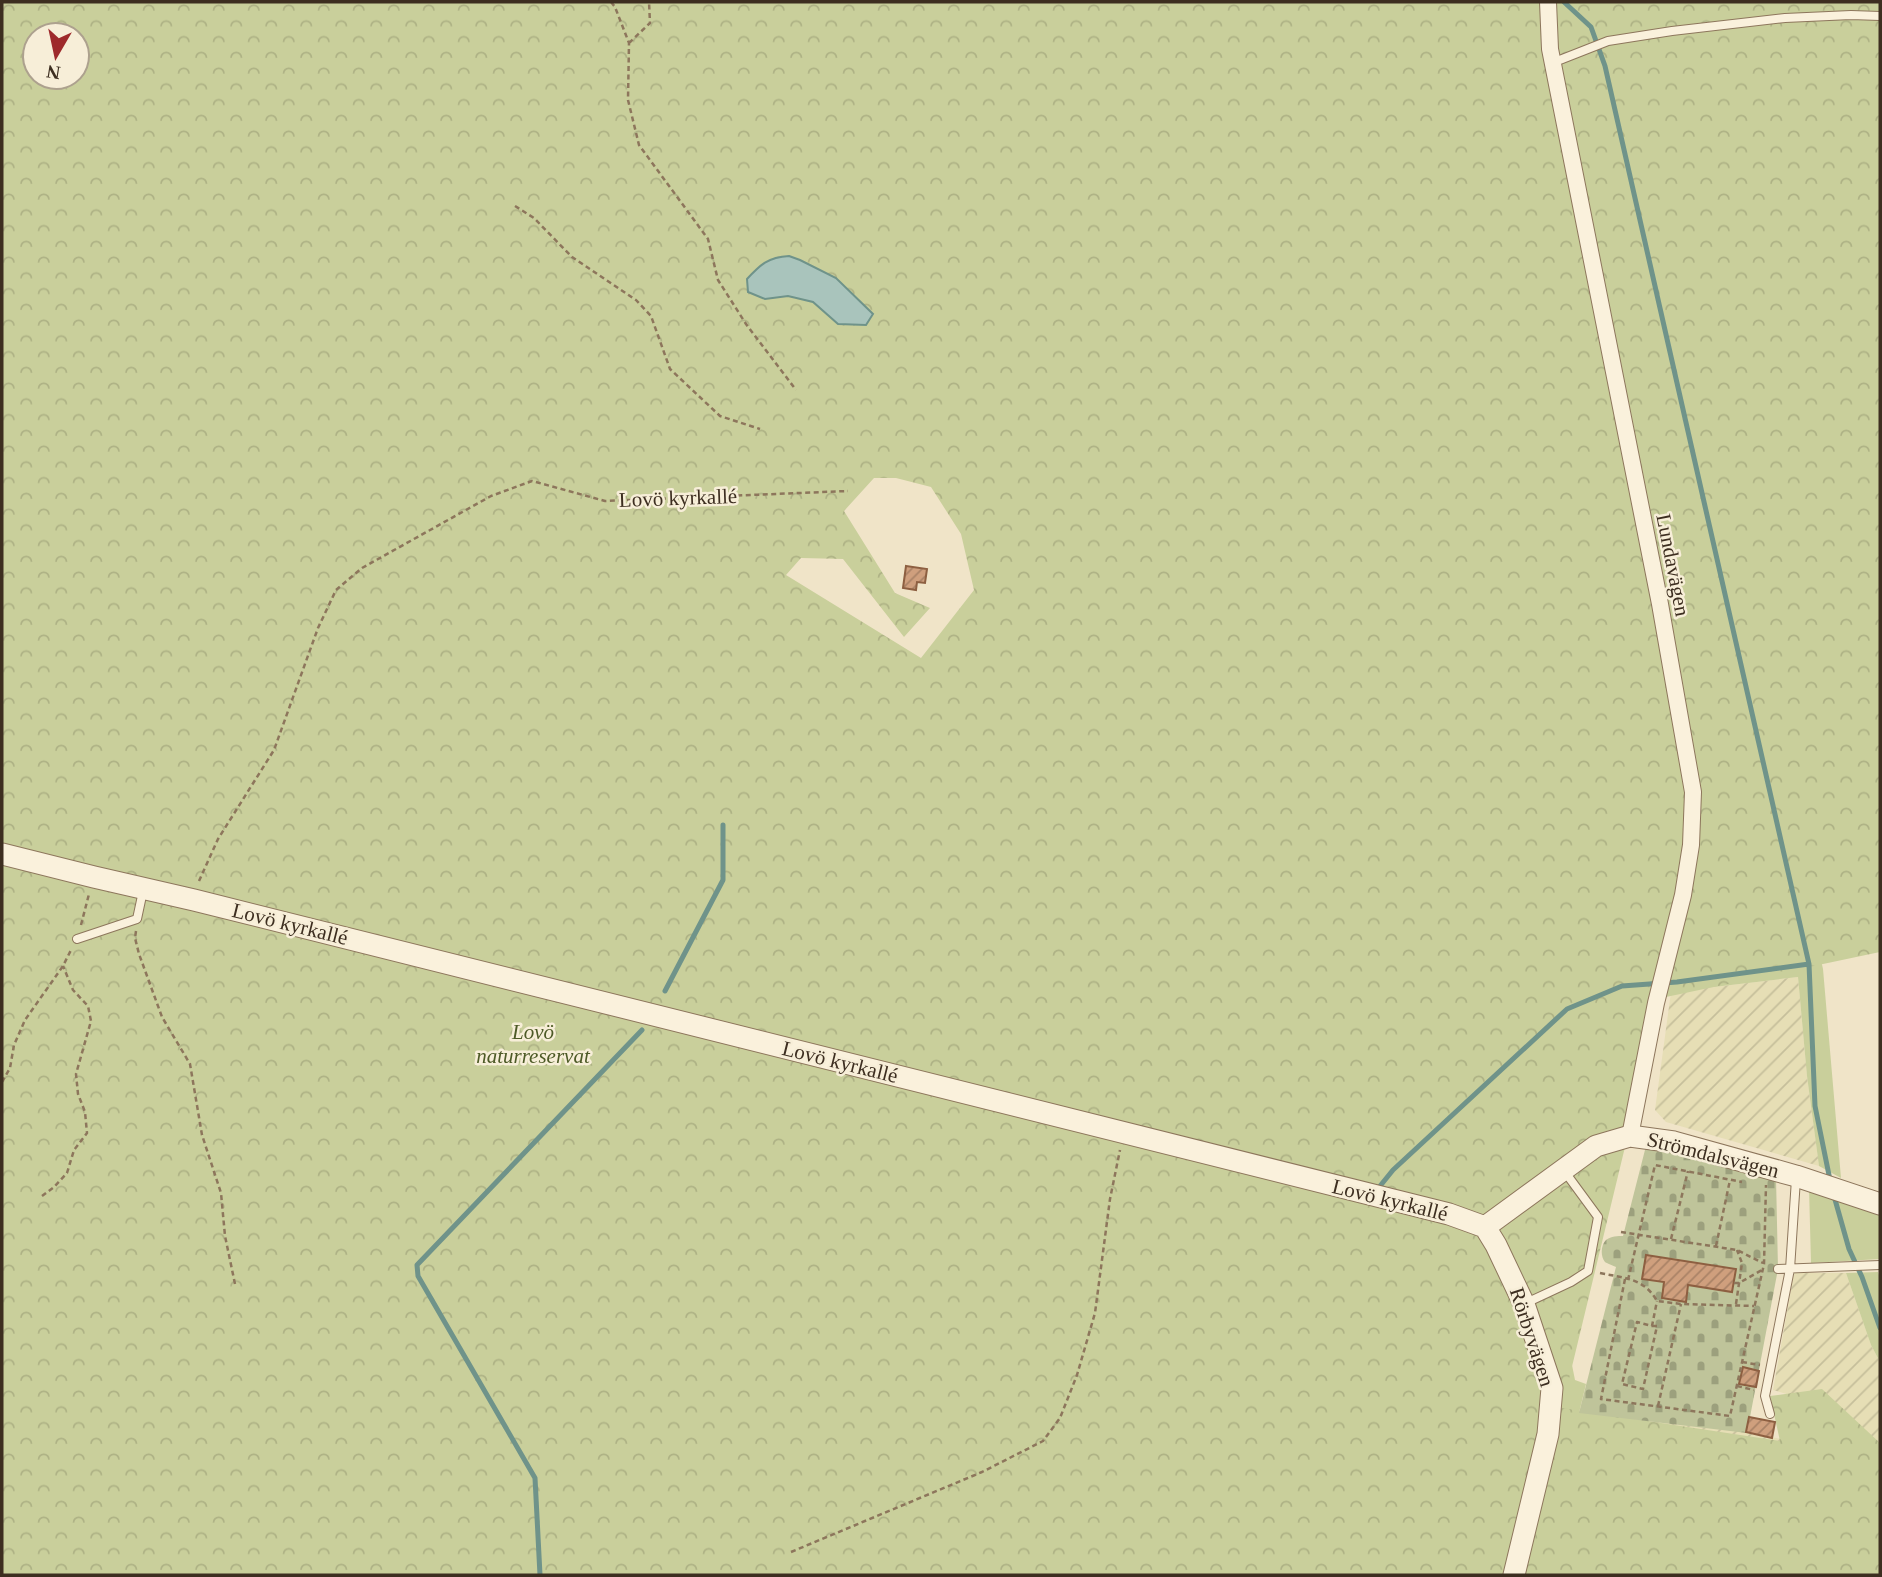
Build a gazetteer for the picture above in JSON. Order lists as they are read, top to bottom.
{
  "streets": {
    "street": [
      "Lovö kyrkallé",
      "Lundavägen",
      "Strömdalsvägen",
      "Rörbyvägen"
    ]
  },
  "crossings": [
    ["Lovö kyrkallé", "Strömdalsvägen"],
    ["Lovö kyrkallé", "Rörbyvägen"],
    ["Lundavägen", "Strömdalsvägen"],
    ["Strömdalsvägen", "Rörbyvägen"]
  ],
  "parks": ["Lovö naturreservat"],
  "north": "bottom"
}
